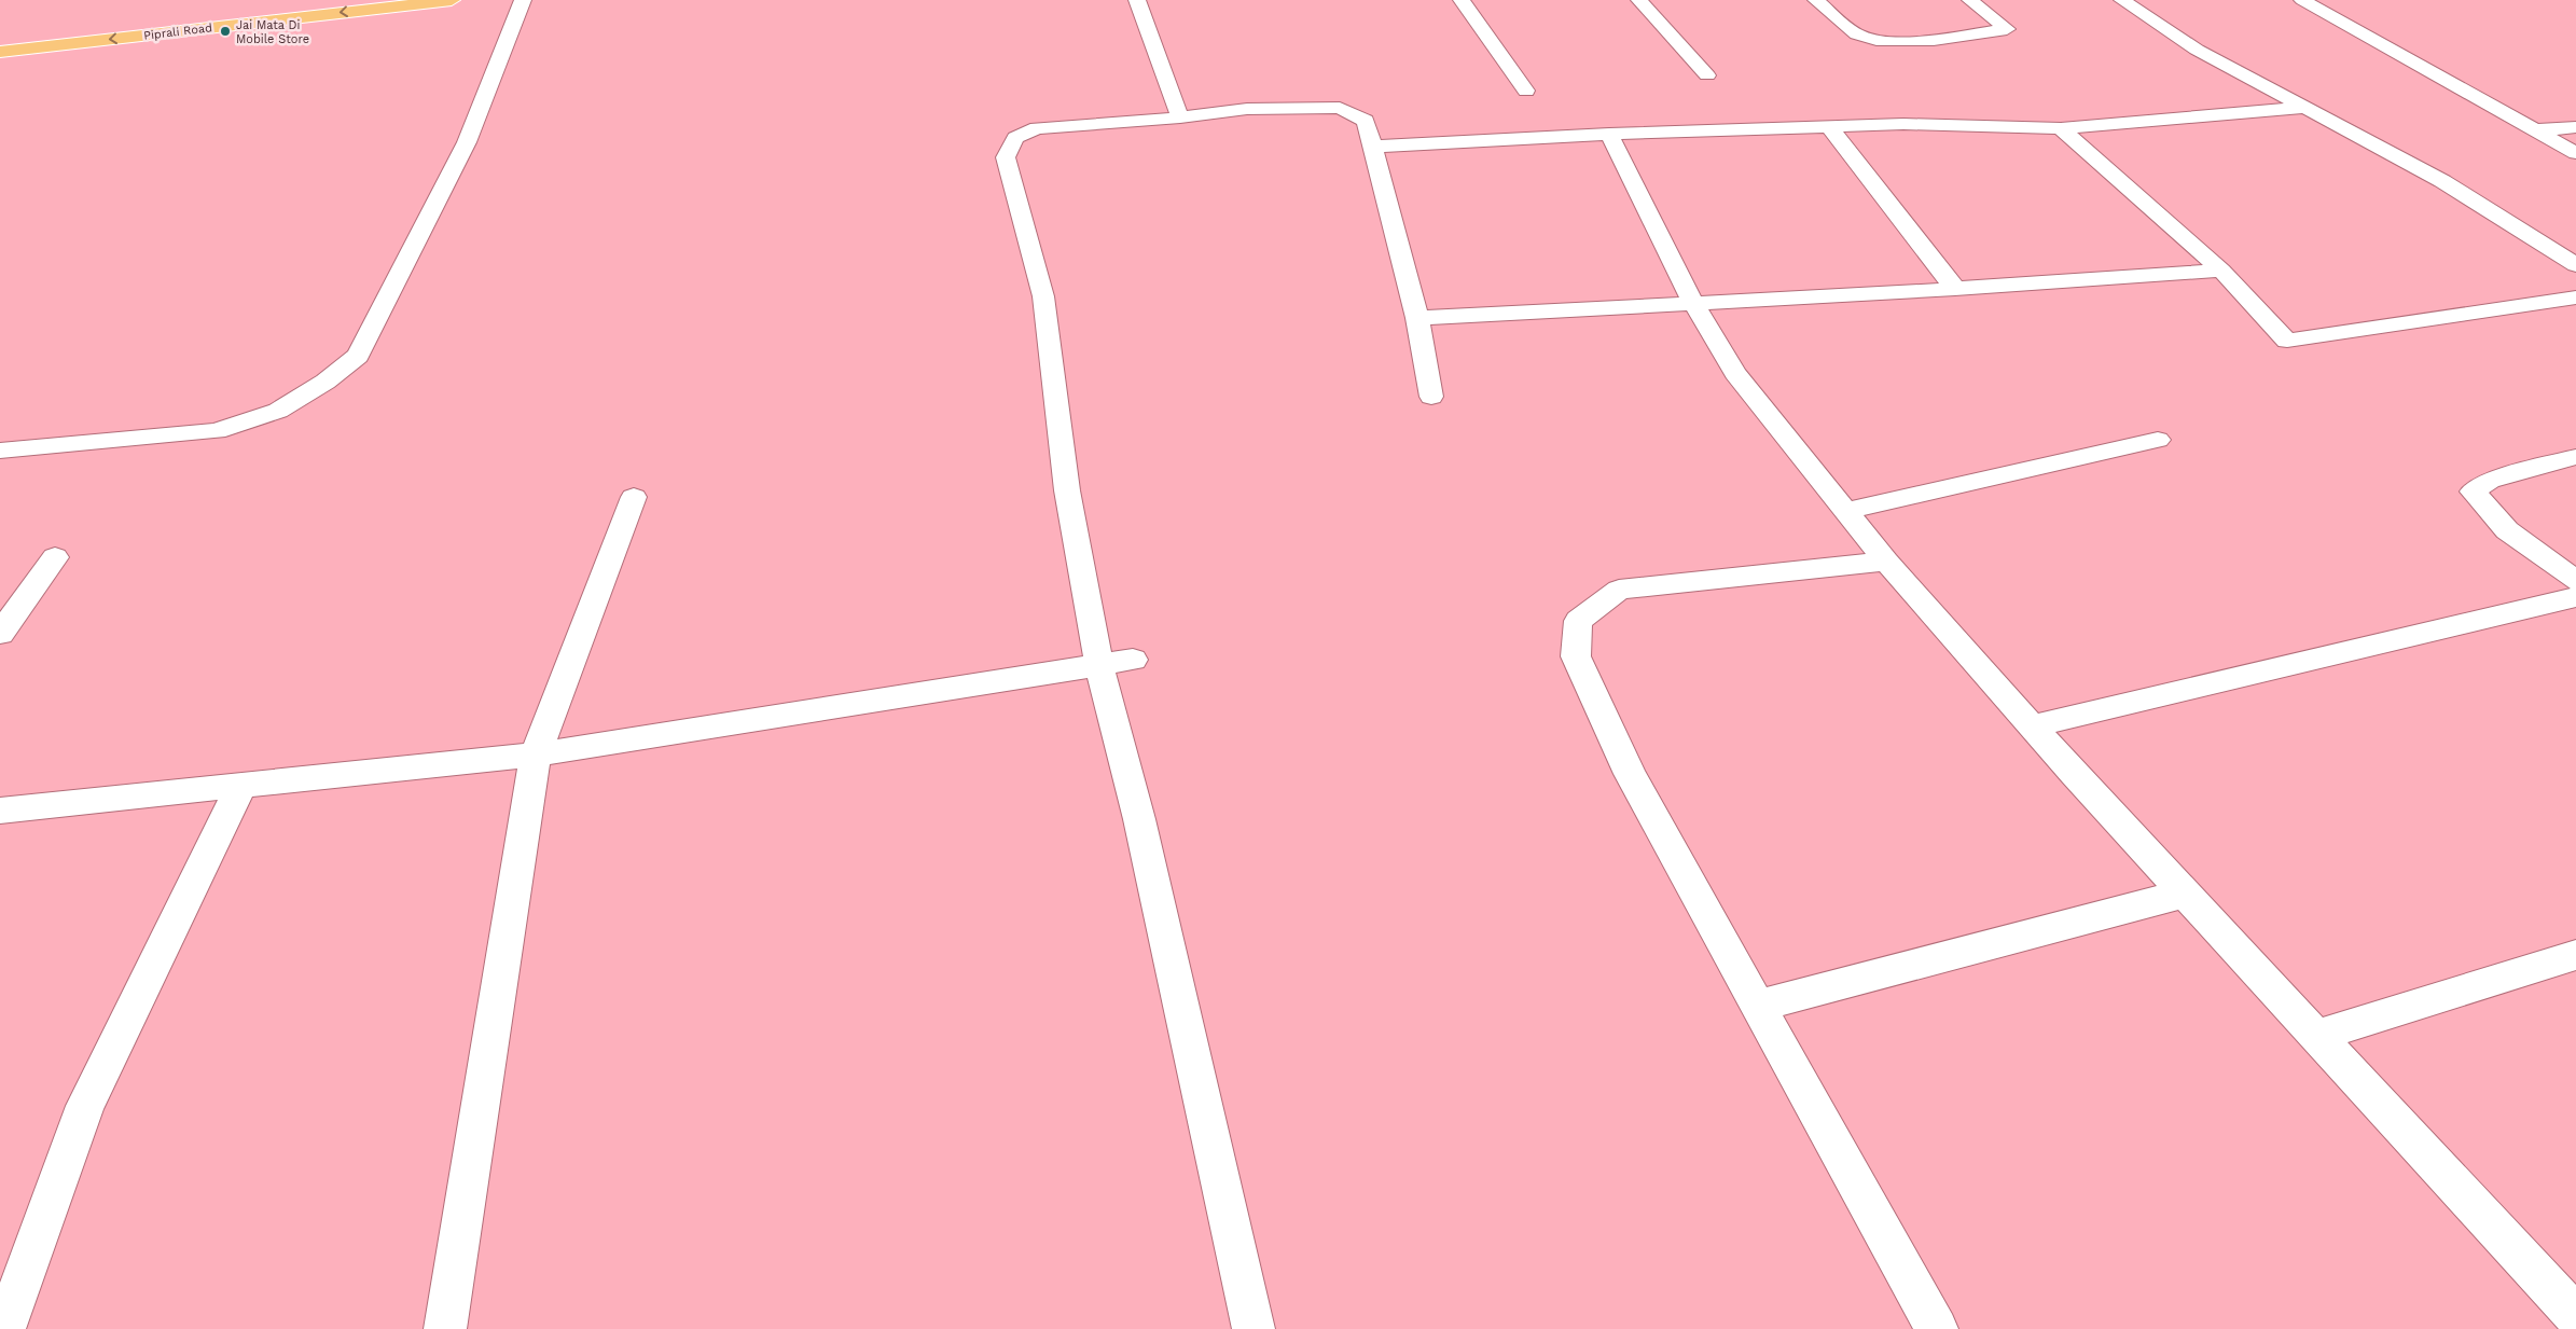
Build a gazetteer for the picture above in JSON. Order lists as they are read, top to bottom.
{
  "streets": {
    "main road": ["Piprali Road"]
  },
  "places": ["Jai Mata Di Mobile Store"]
}
